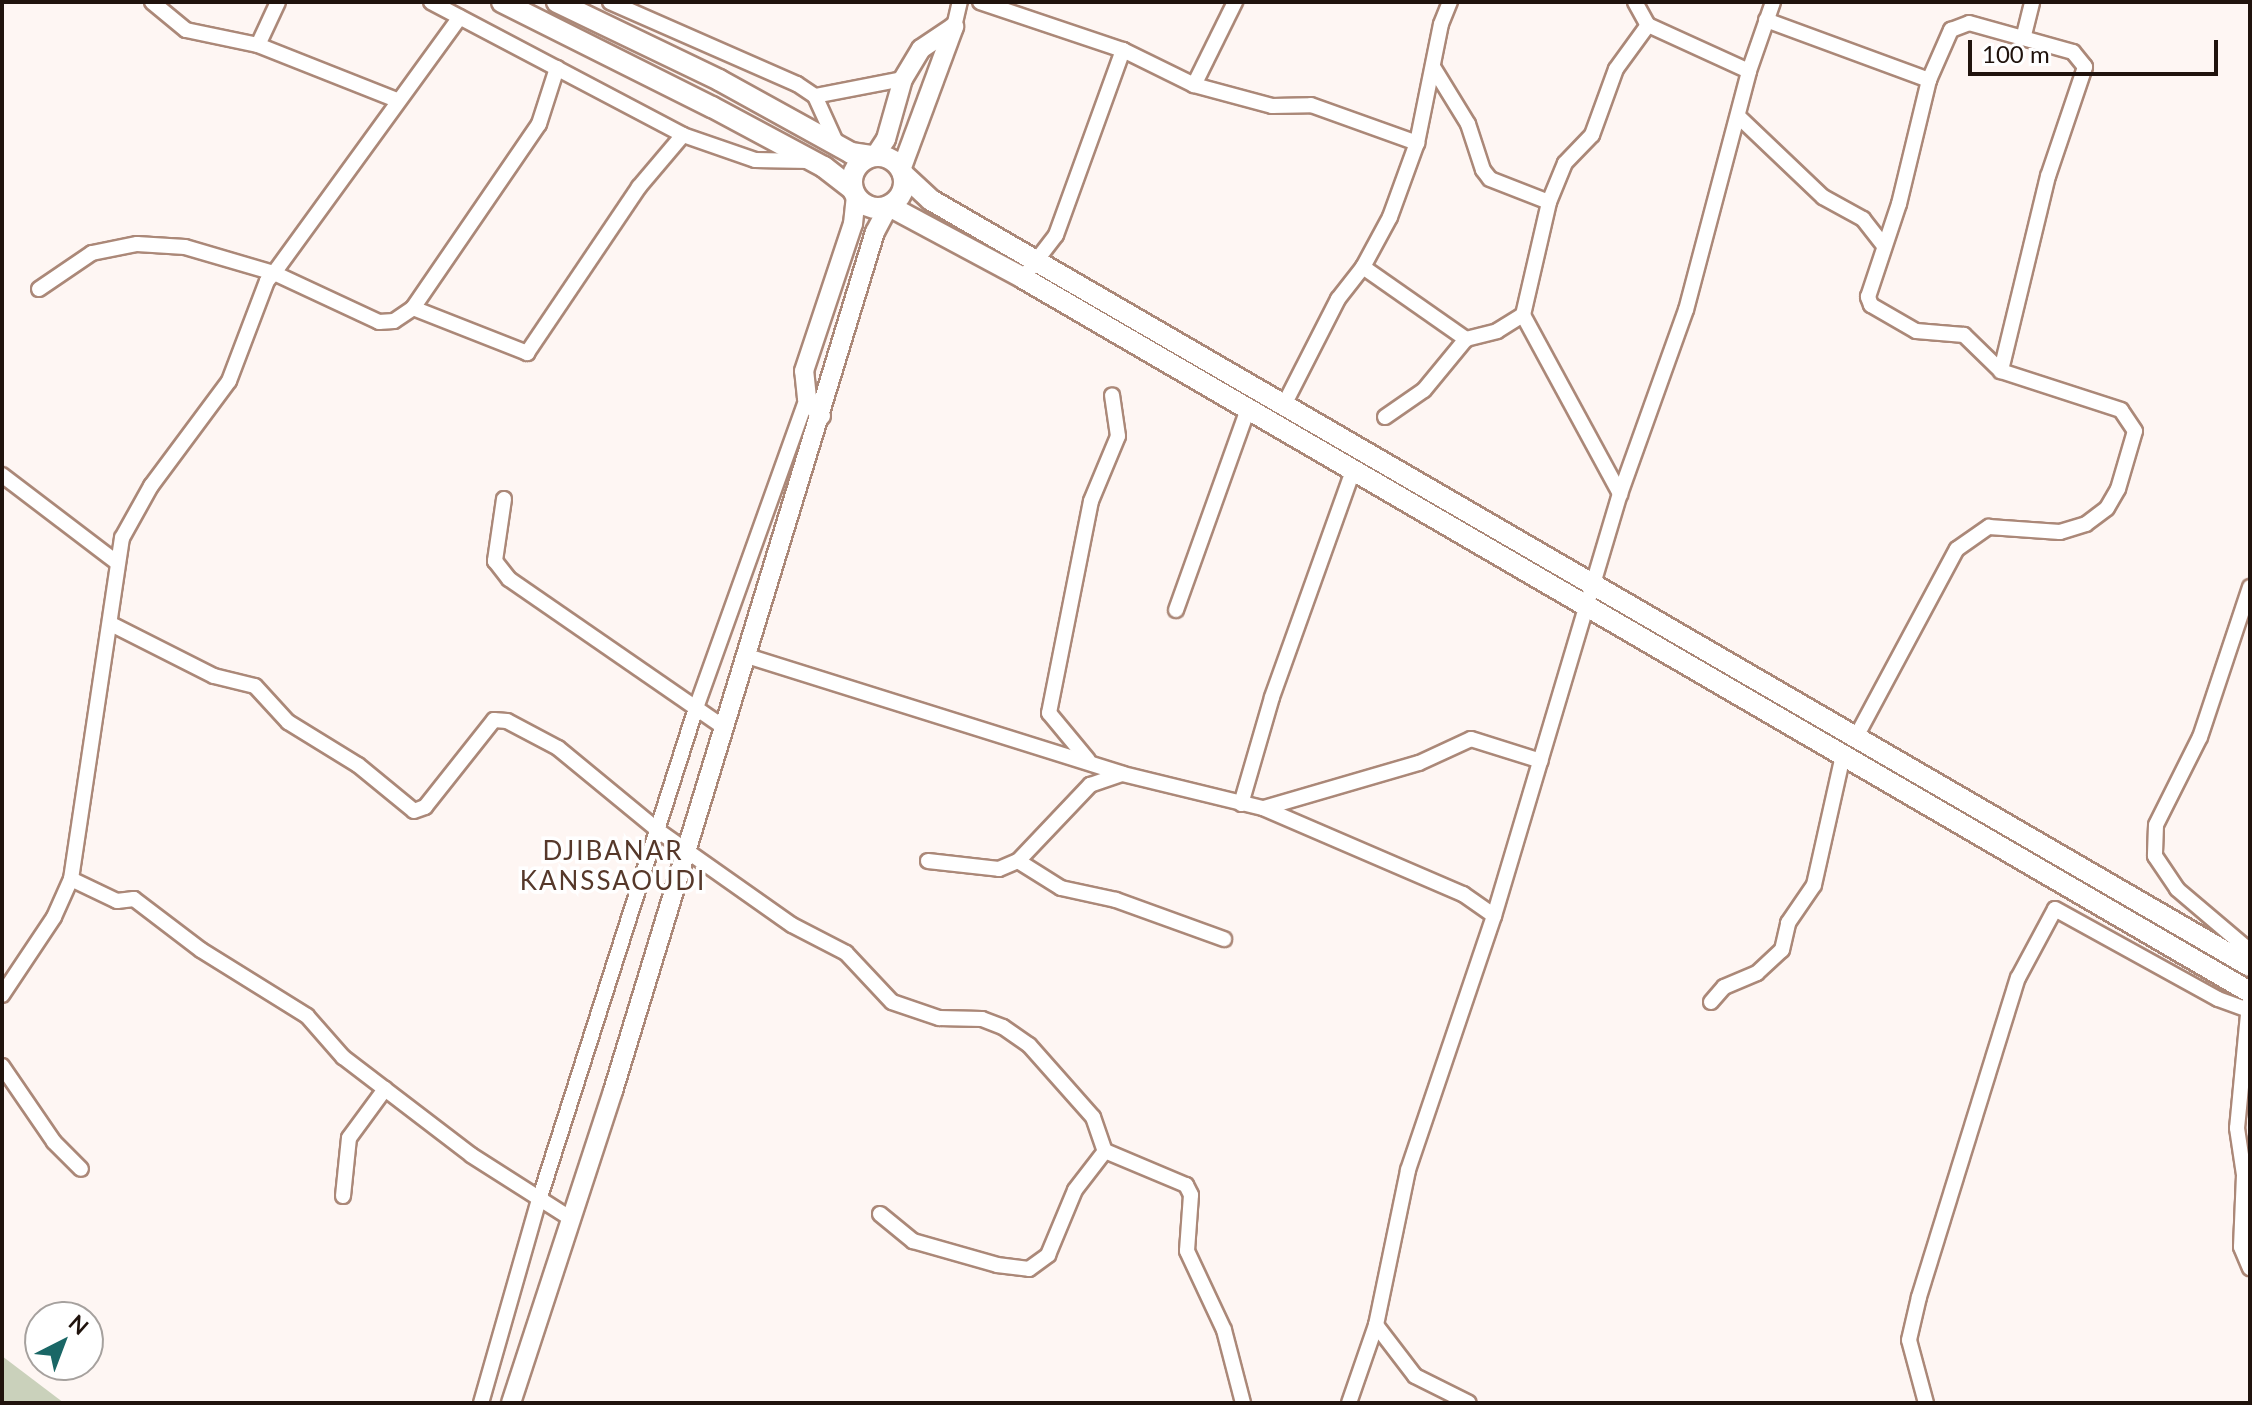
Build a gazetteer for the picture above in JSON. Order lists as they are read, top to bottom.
{
  "districts": ["DJIBANAR KANSSAOUDI"],
  "scale_bar": "100 m",
  "north": "top right"
}
